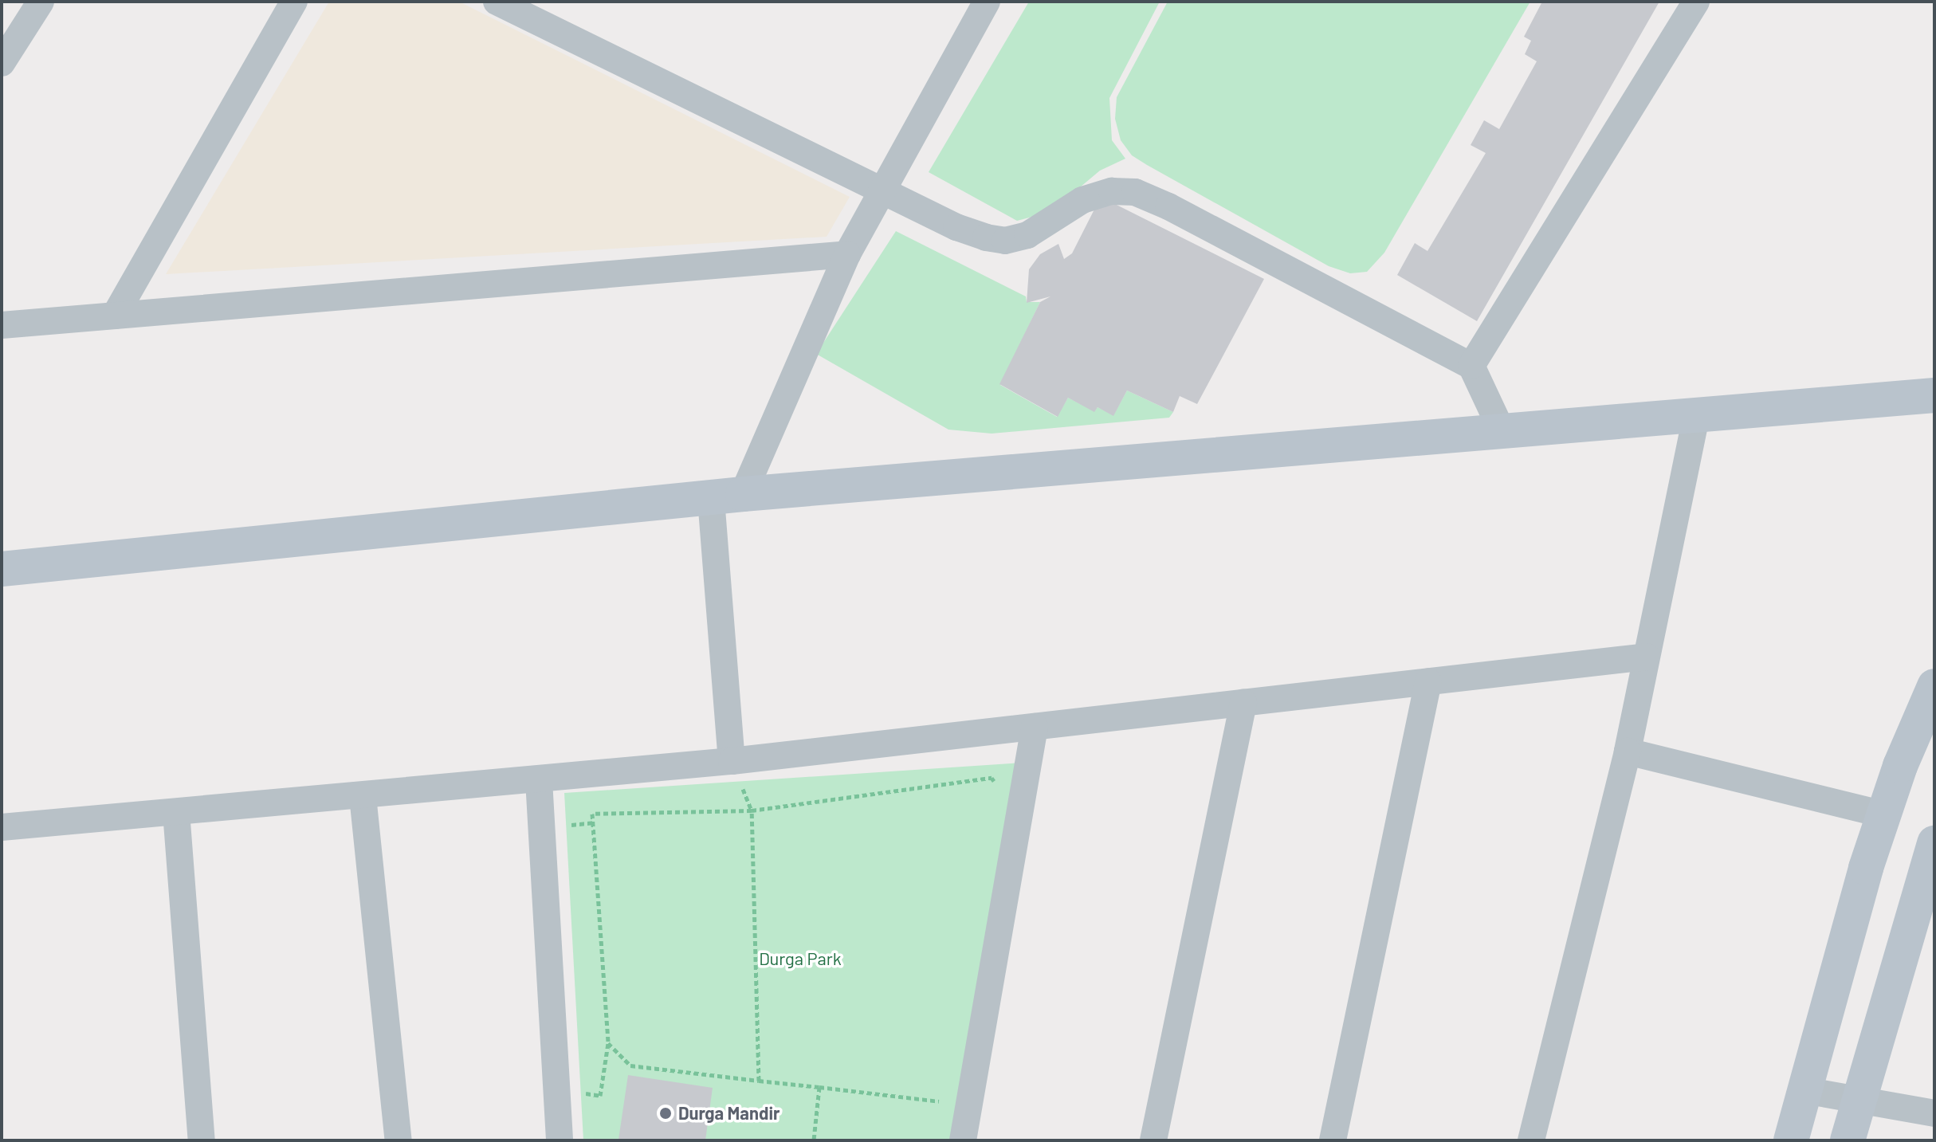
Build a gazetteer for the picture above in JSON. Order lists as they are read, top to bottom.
{
  "parks": ["Durga Park"],
  "places": ["Durga Mandir"]
}
